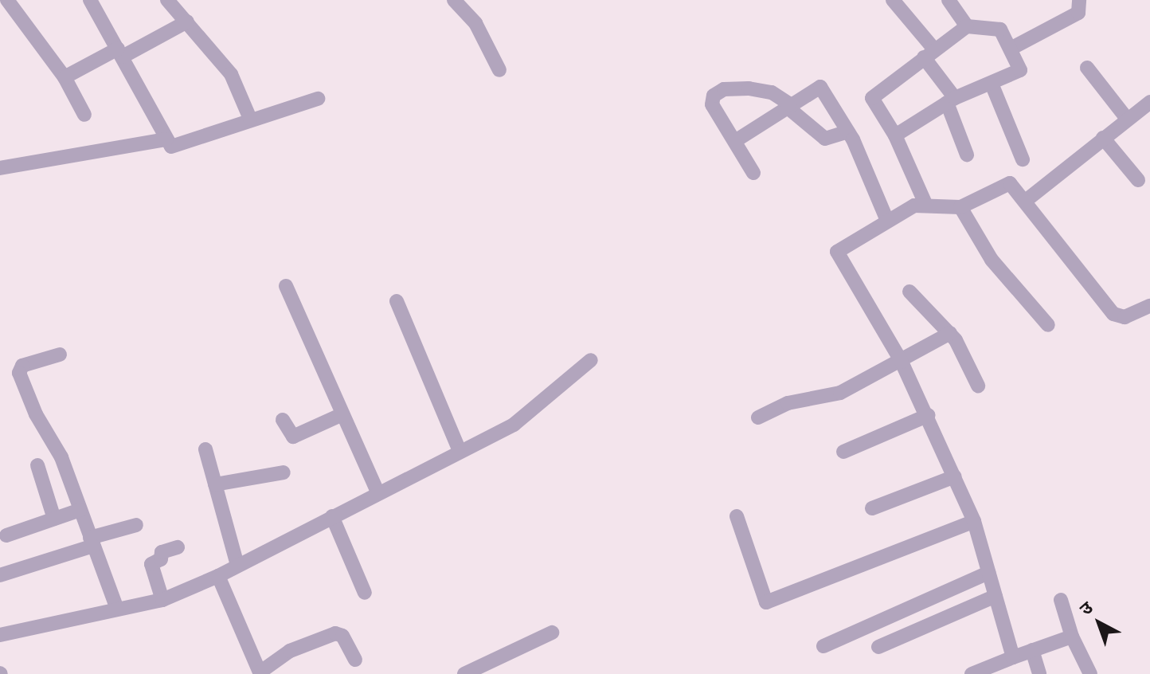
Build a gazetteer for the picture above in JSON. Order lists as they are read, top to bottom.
{
  "north": "top left"
}
